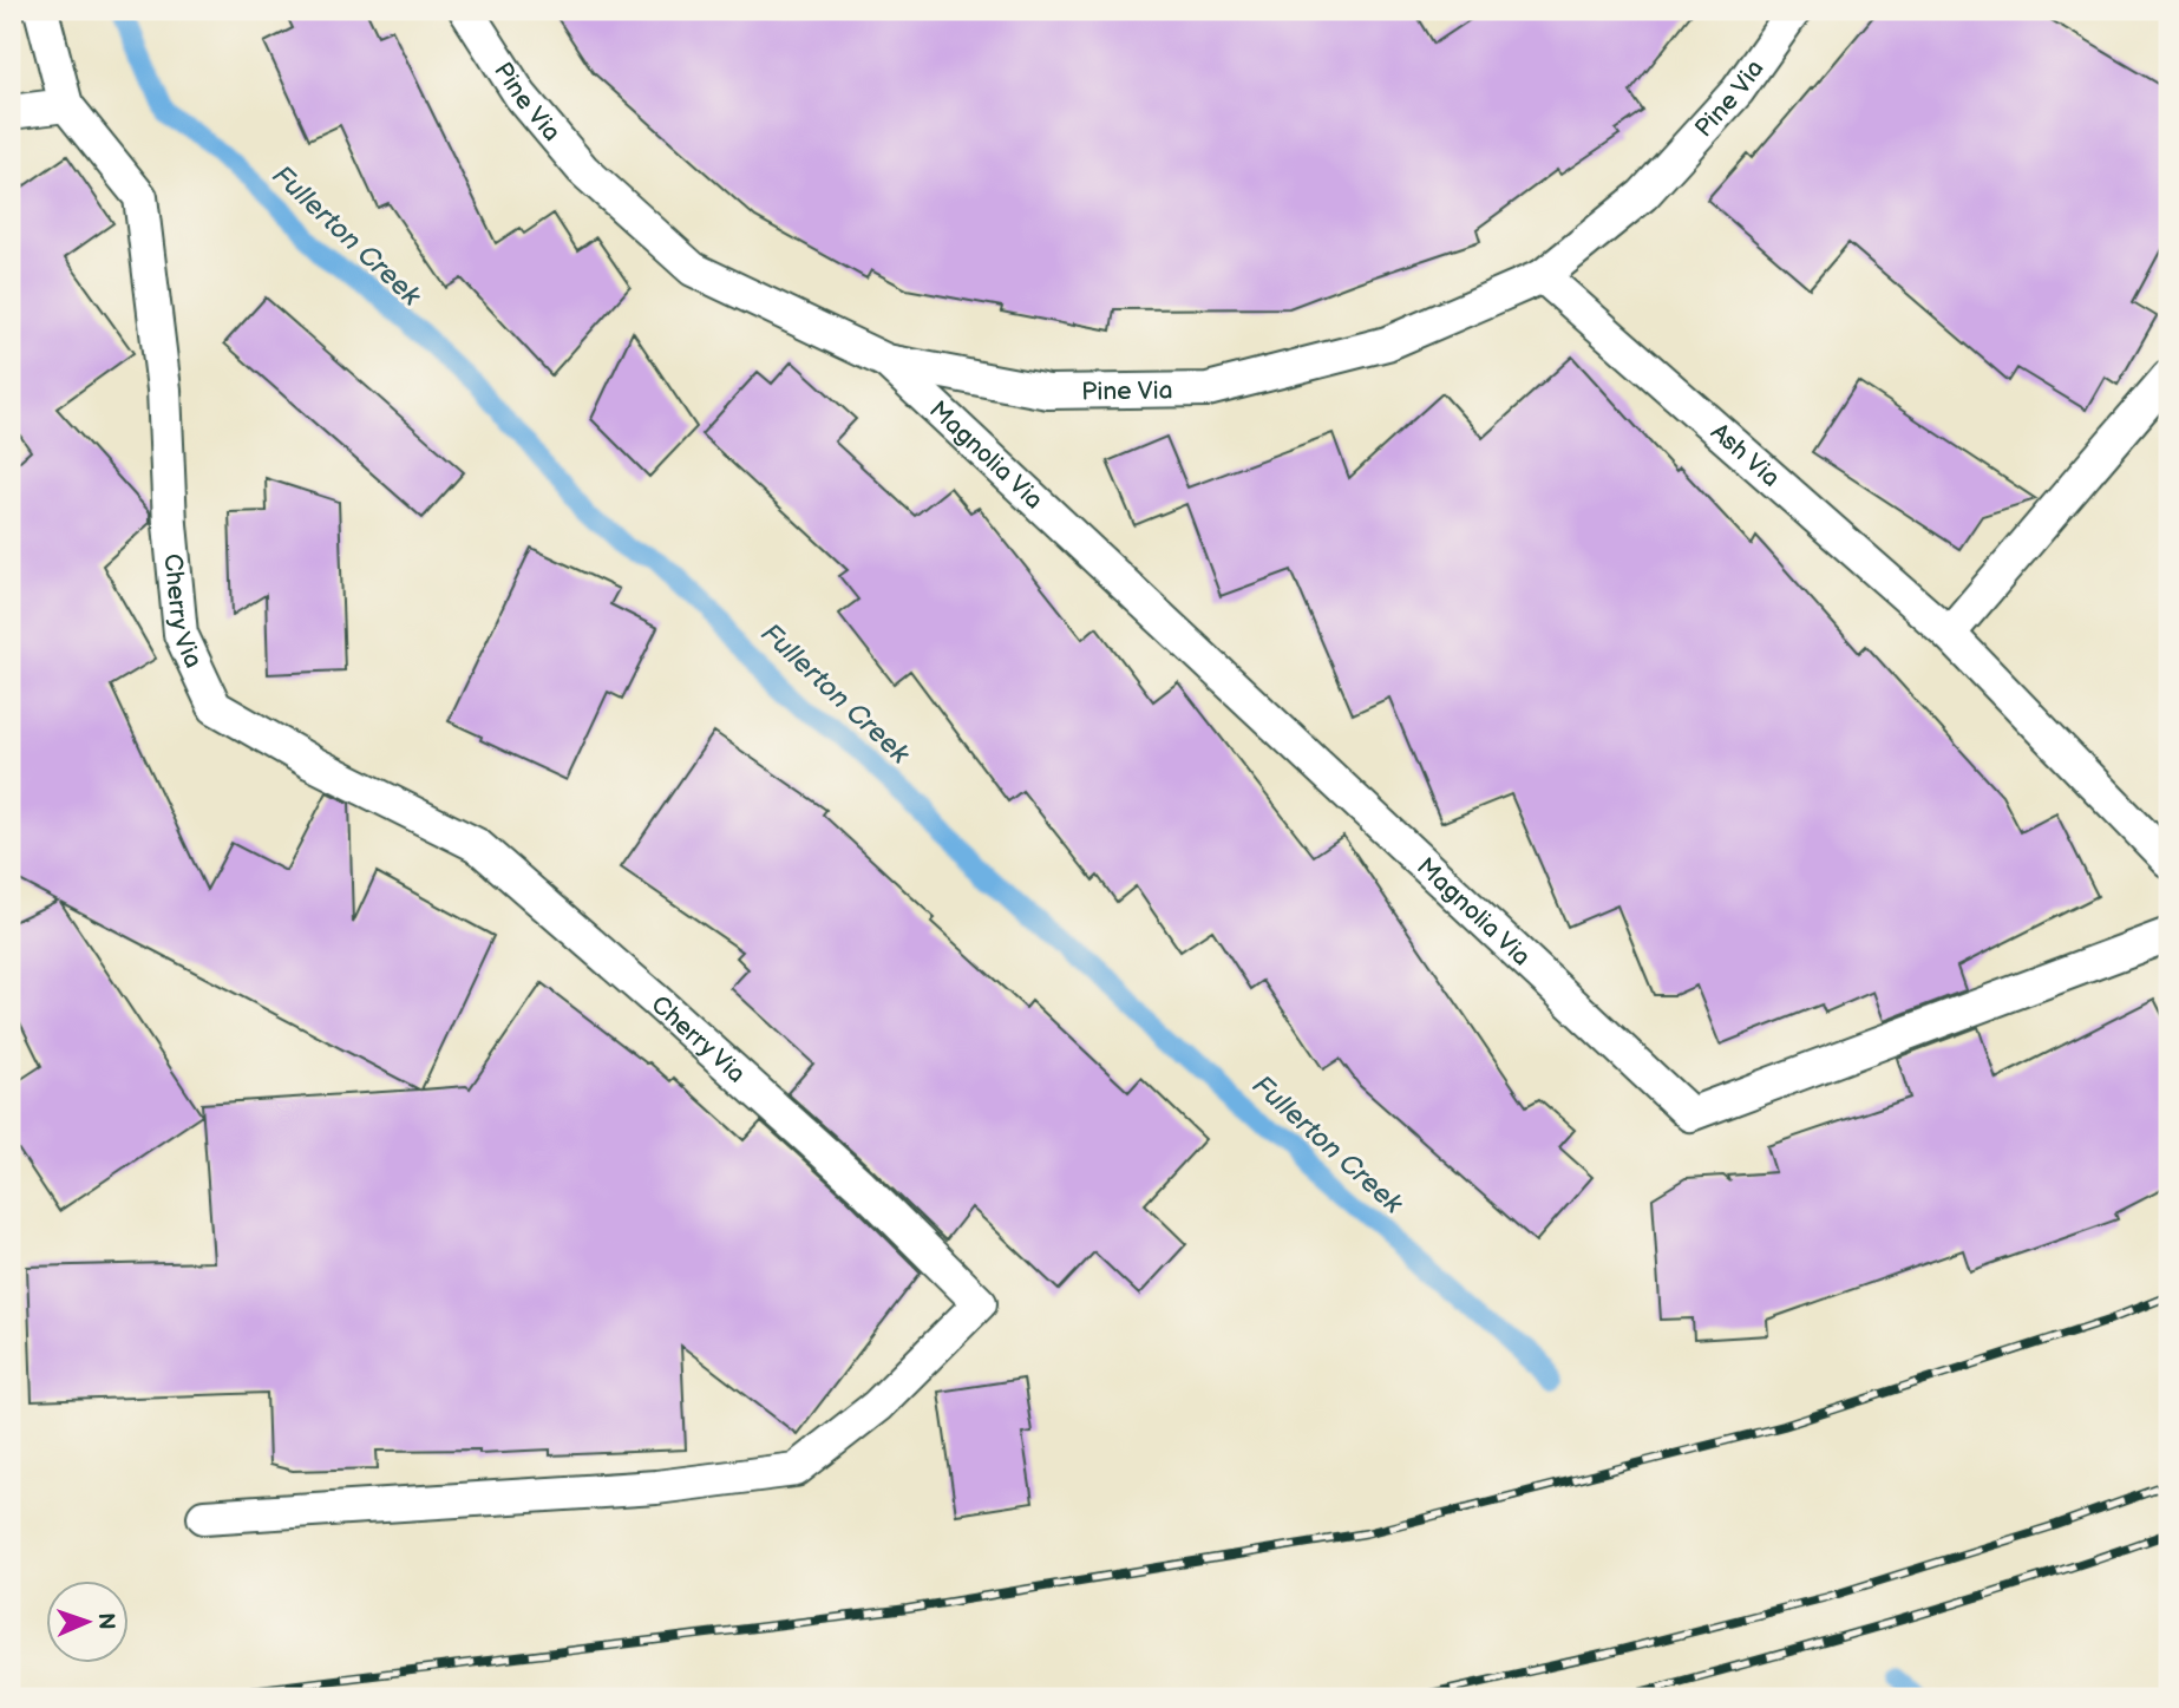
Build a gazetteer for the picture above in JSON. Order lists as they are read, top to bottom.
{
  "streets": {
    "lane": [
      "Pine Via",
      "Magnolia Via",
      "Ash Via",
      "Cherry Via"
    ]
  },
  "crossings": [
    ["Pine Via", "Magnolia Via"],
    ["Pine Via", "Ash Via"]
  ],
  "water": ["Fullerton Creek"],
  "north": "right"
}
